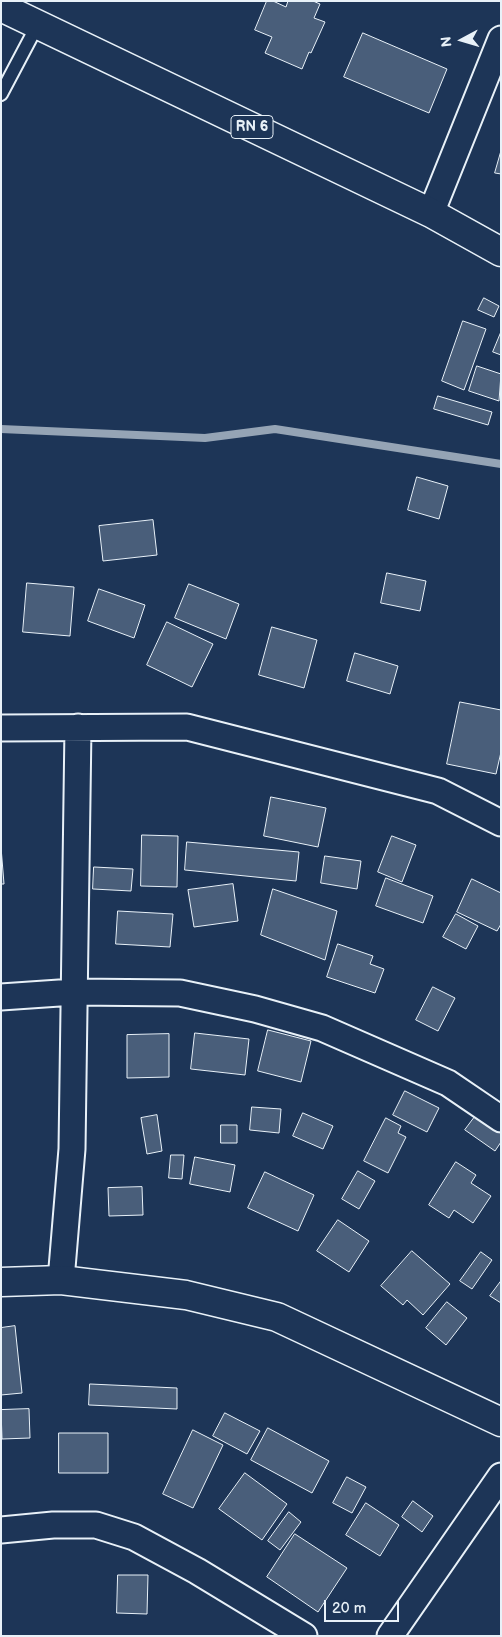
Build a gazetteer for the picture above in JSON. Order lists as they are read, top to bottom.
{
  "streets": {
    "main road": ["RN 6"]
  },
  "scale_bar": "20 m",
  "north": "left"
}
